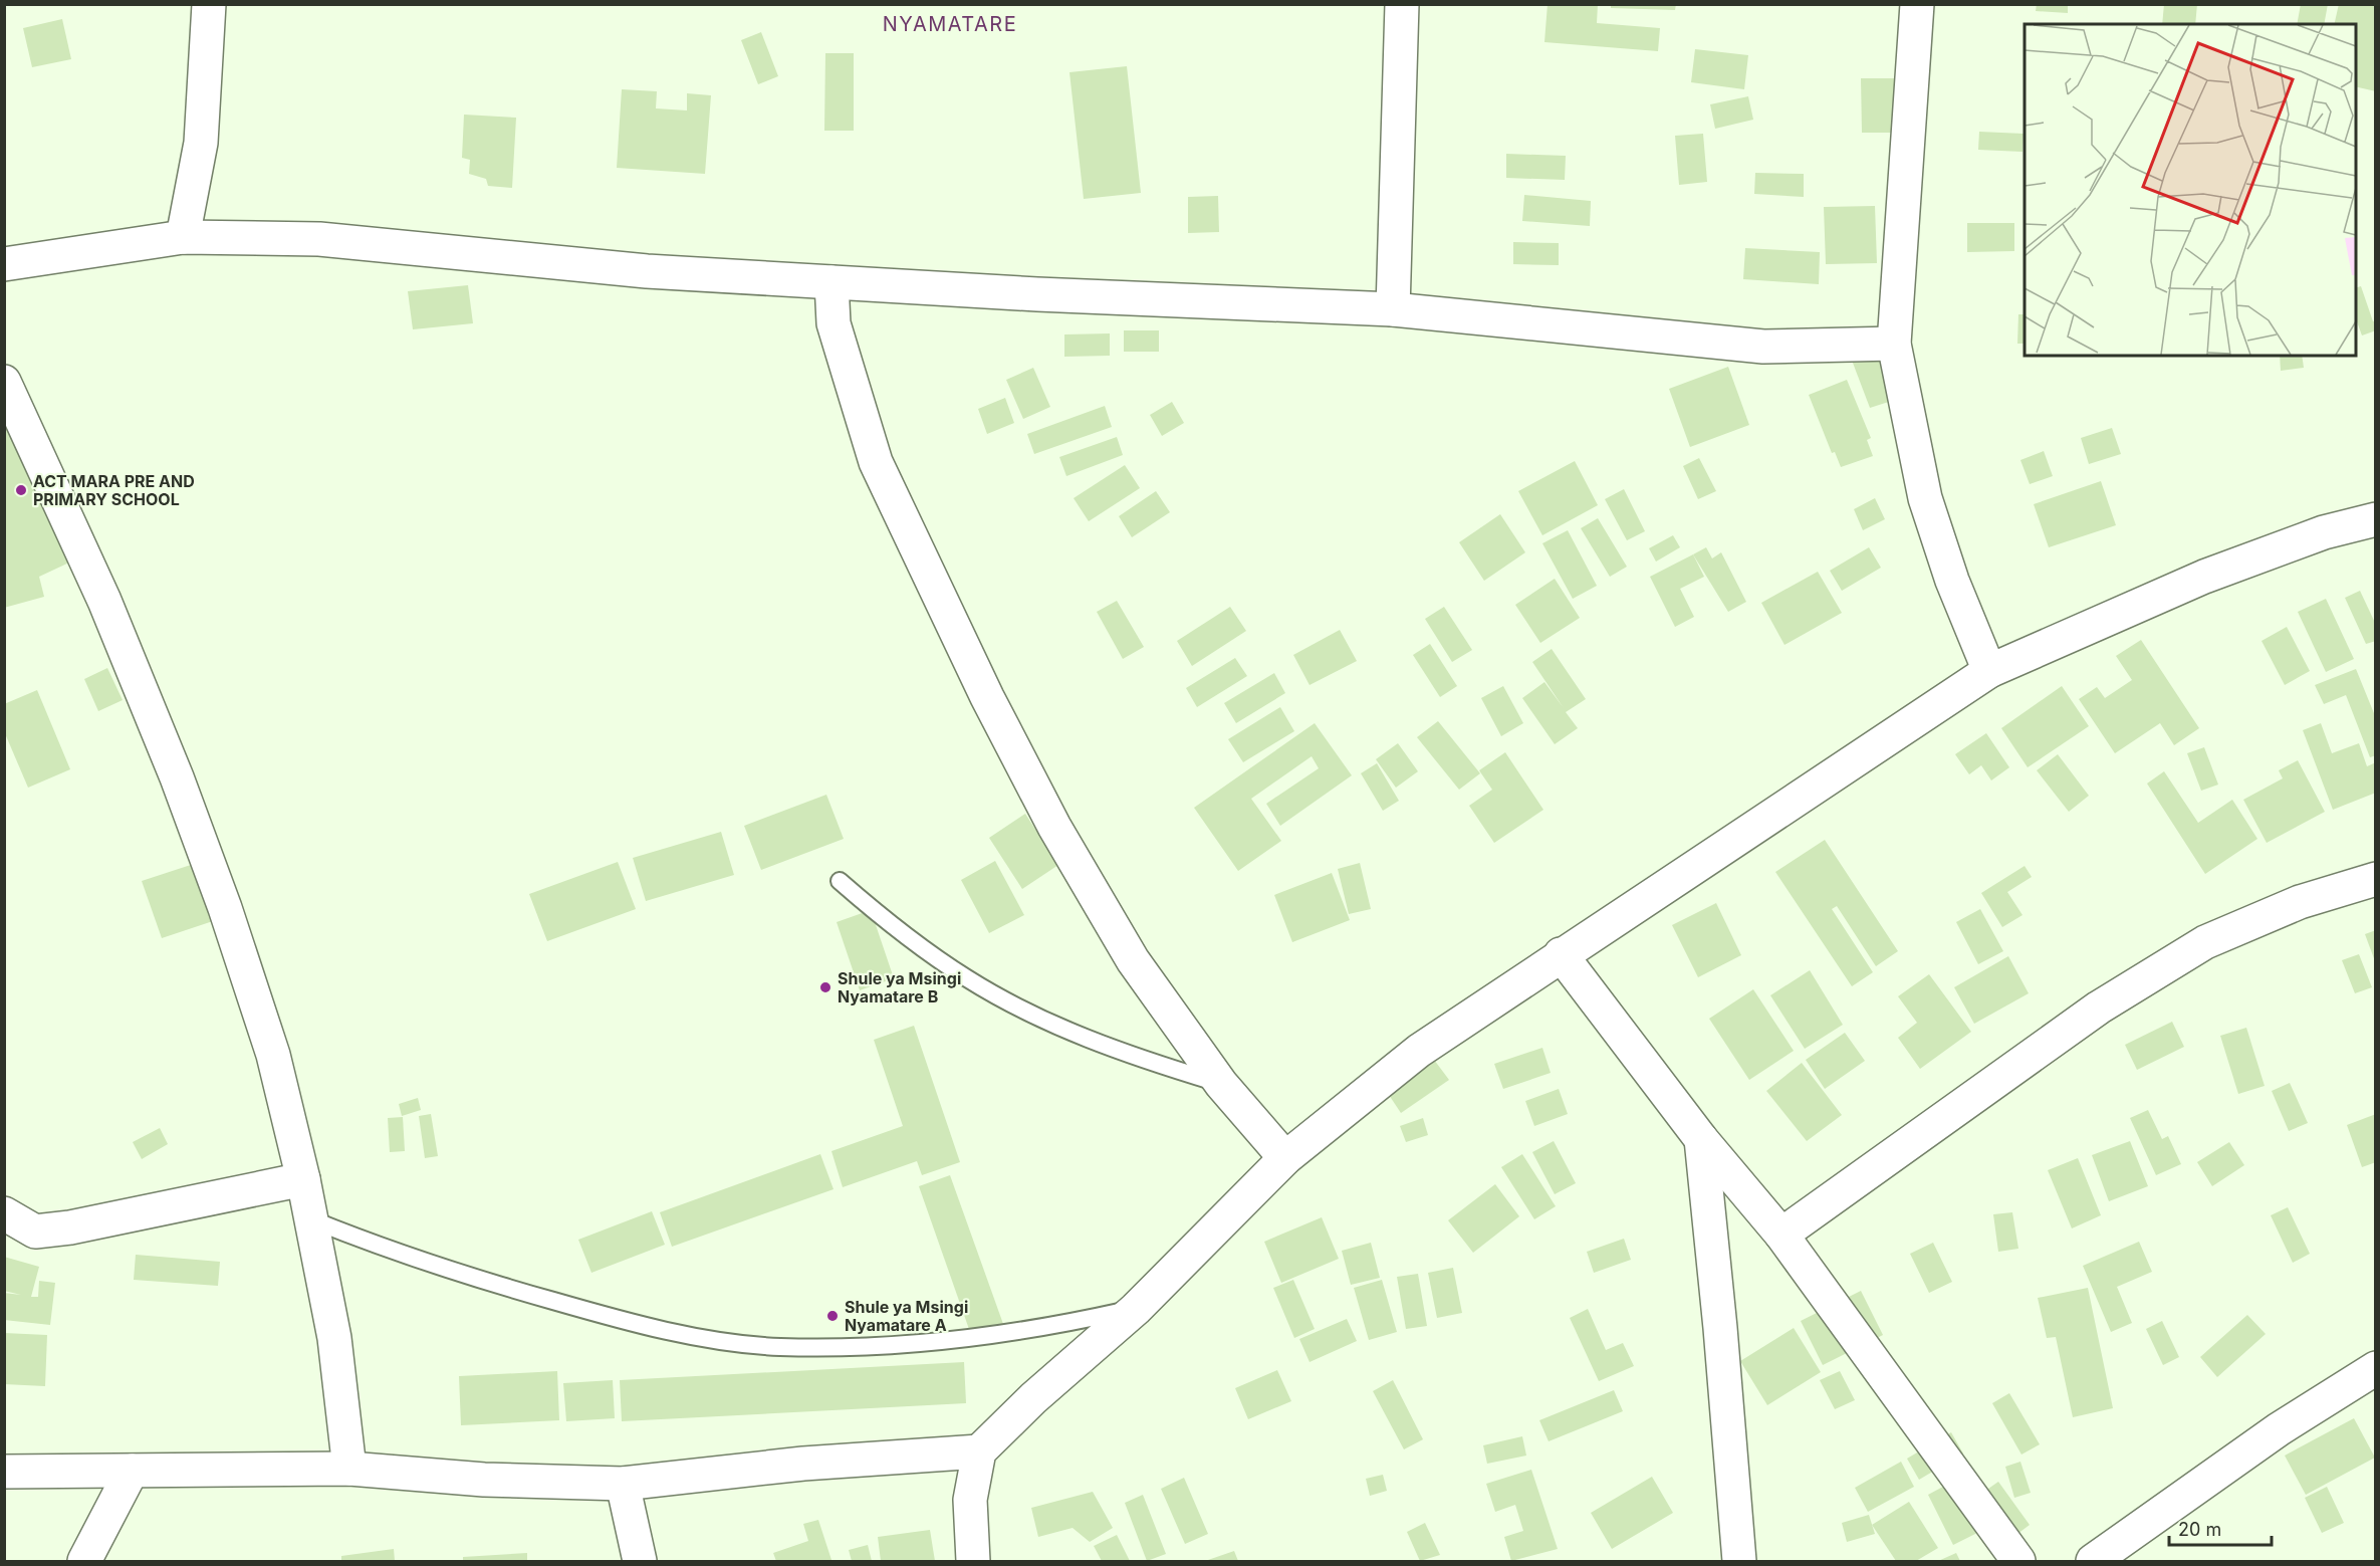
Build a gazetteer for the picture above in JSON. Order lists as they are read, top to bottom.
{
  "districts": ["NYAMATARE"],
  "places": ["ACT MARA PRE AND PRIMARY SCHOOL", "Shule ya Msingi Nyamatare B", "Shule ya Msingi Nyamatare A"],
  "scale_bar": "20 m"
}
